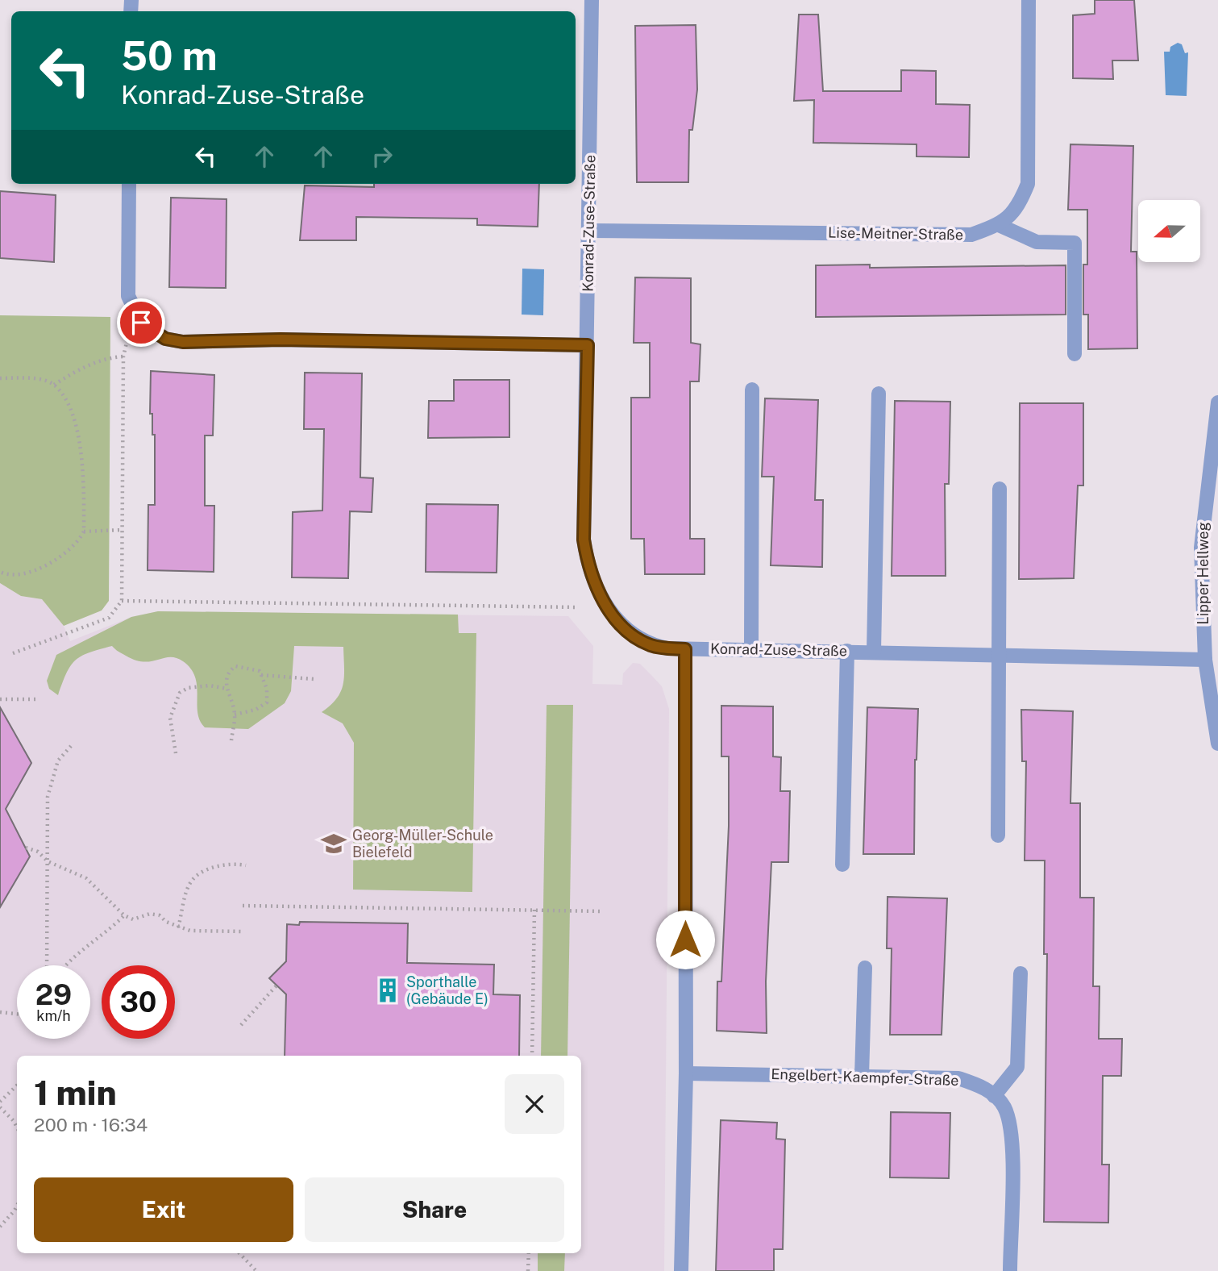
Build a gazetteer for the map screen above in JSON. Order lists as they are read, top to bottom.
{
  "streets": {
    "street": [
      "Konrad-Zuse-Straße",
      "Lise-Meitner-Straße",
      "Lipper Hellweg",
      "Engelbert-Kaempfer-Straße"
    ]
  },
  "crossings": [
    ["Konrad-Zuse-Straße", "Lise-Meitner-Straße"],
    ["Konrad-Zuse-Straße", "Lipper Hellweg"]
  ],
  "places": {
    "school or university": ["Georg-Müller-Schule Bielefeld"],
    "building": ["Sporthalle (Gebäude E)"]
  },
  "north": "left",
  "page": {
    "turn": ["50 m", "Konrad-Zuse-Straße"],
    "speed": "29 km/h",
    "limit": "30",
    "heading": ["1 min", "200 m · 16:34"],
    "buttons": ["Exit", "Share"]
  }
}
